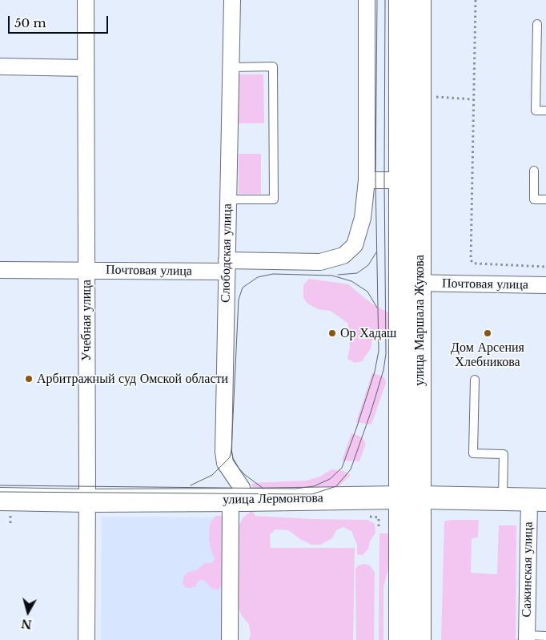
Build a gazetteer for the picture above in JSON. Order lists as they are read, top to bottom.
{
  "streets": {
    "main road": ["улица Маршала Жукова", "улица Лермонтова"],
    "street": [
      "Слободская улица",
      "Почтовая улица",
      "Учебная улица",
      "Сажинская улица"
    ]
  },
  "crossings": [
    ["Слободская улица", "Почтовая улица"],
    ["Слободская улица", "улица Лермонтова"],
    ["Почтовая улица", "Учебная улица"],
    ["Почтовая улица", "улица Маршала Жукова"],
    ["Учебная улица", "улица Лермонтова"],
    ["улица Маршала Жукова", "улица Лермонтова"],
    ["улица Лермонтова", "Сажинская улица"]
  ],
  "places": ["Ор Хадаш", "Дом Арсения Хлебникова", "Арбитражный суд Омской области"],
  "scale_bar": "50 m",
  "north": "bottom"
}
